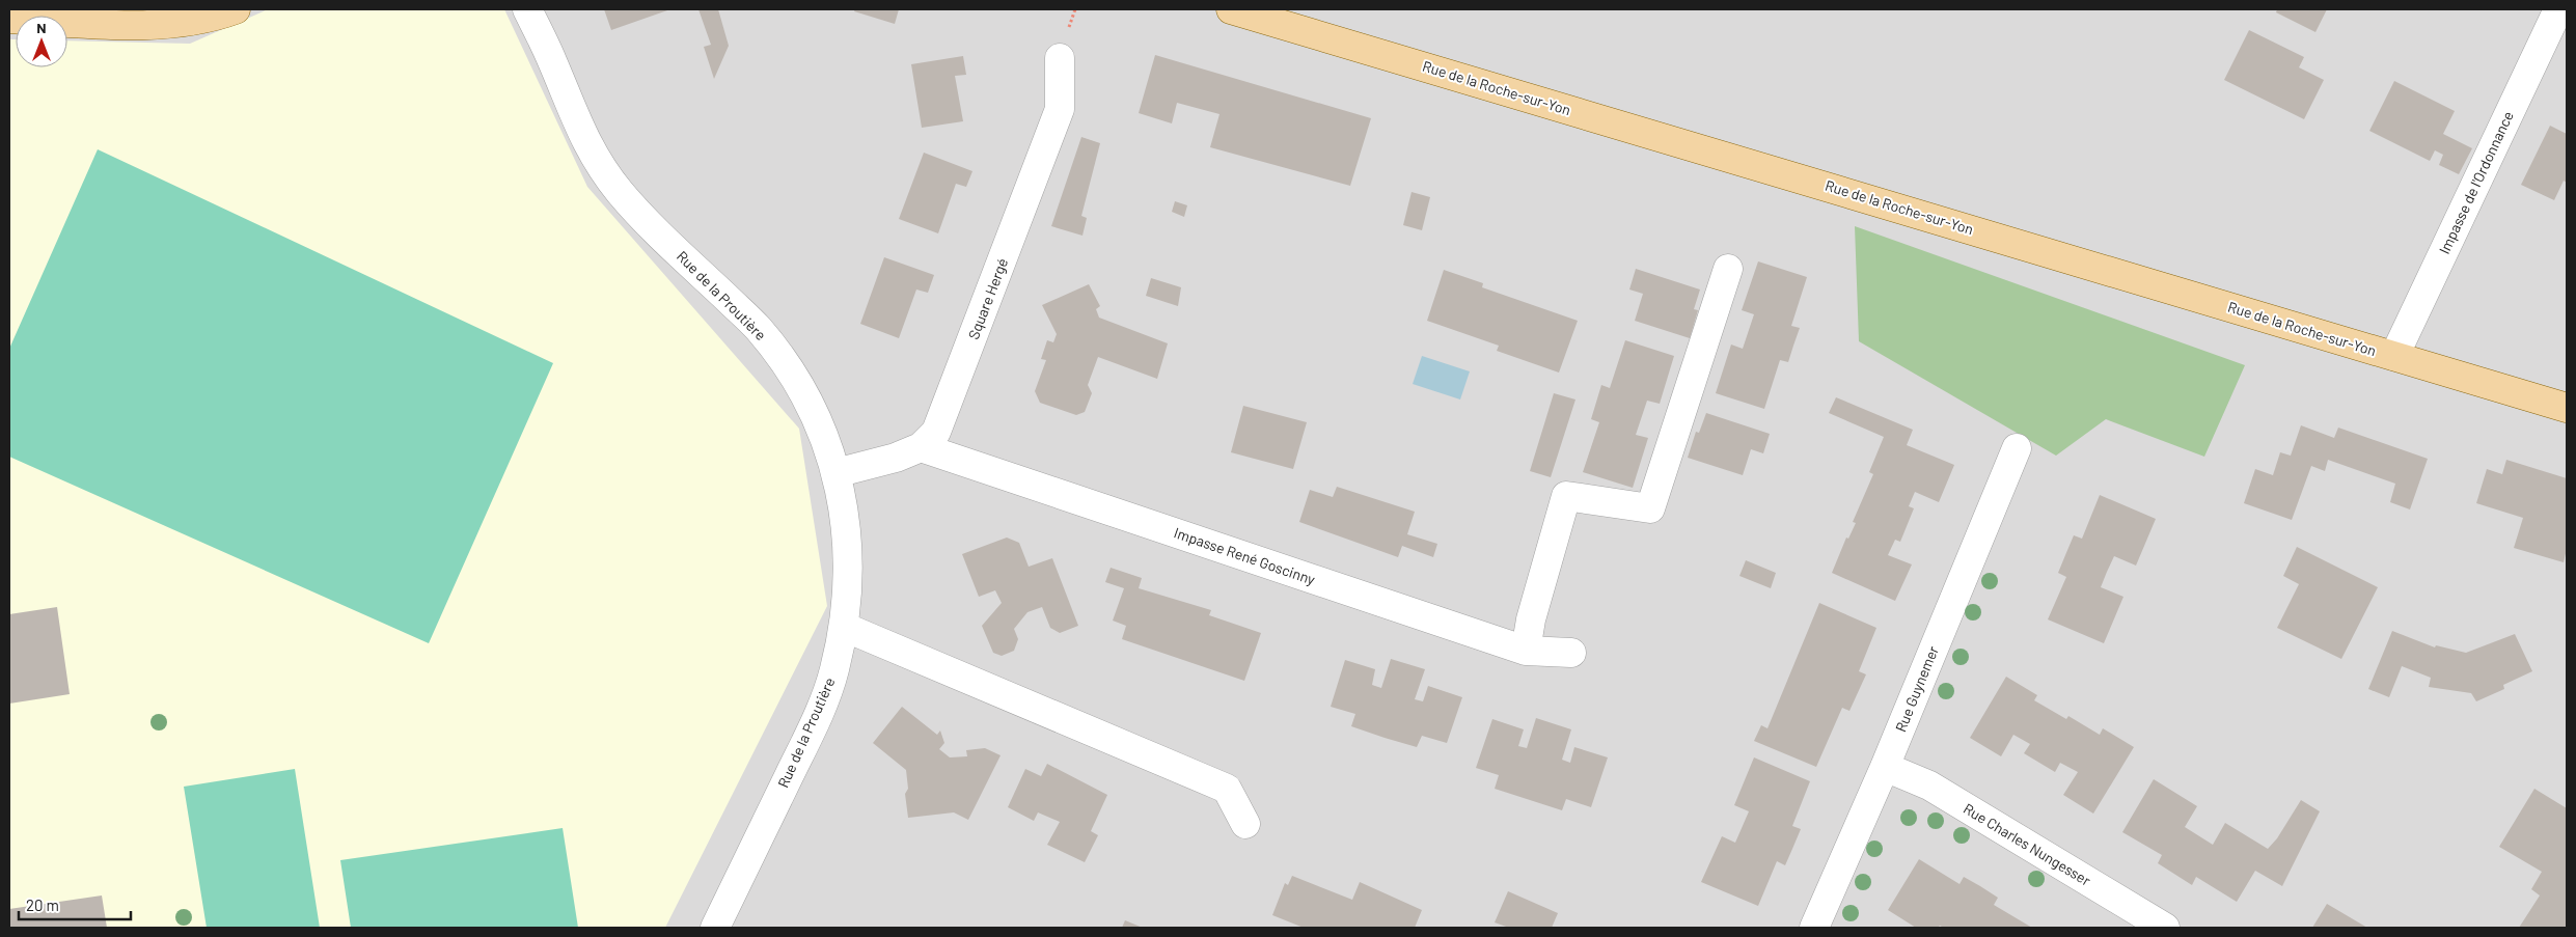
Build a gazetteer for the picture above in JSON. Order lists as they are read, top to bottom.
{
  "streets": {
    "main road": ["Rue de la Roche-sur-Yon"],
    "street": [
      "Impasse de l'Ordonnance",
      "Rue de la Proutière",
      "Square Hergé",
      "Impasse René Goscinny",
      "Rue Guynemer",
      "Rue Charles Nungesser"
    ]
  },
  "crossings": [
    ["Rue de la Roche-sur-Yon", "Impasse de l'Ordonnance"],
    ["Rue de la Proutière", "Square Hergé"],
    ["Square Hergé", "Impasse René Goscinny"],
    ["Rue Guynemer", "Rue Charles Nungesser"]
  ],
  "scale_bar": "20 m",
  "north": "top"
}
